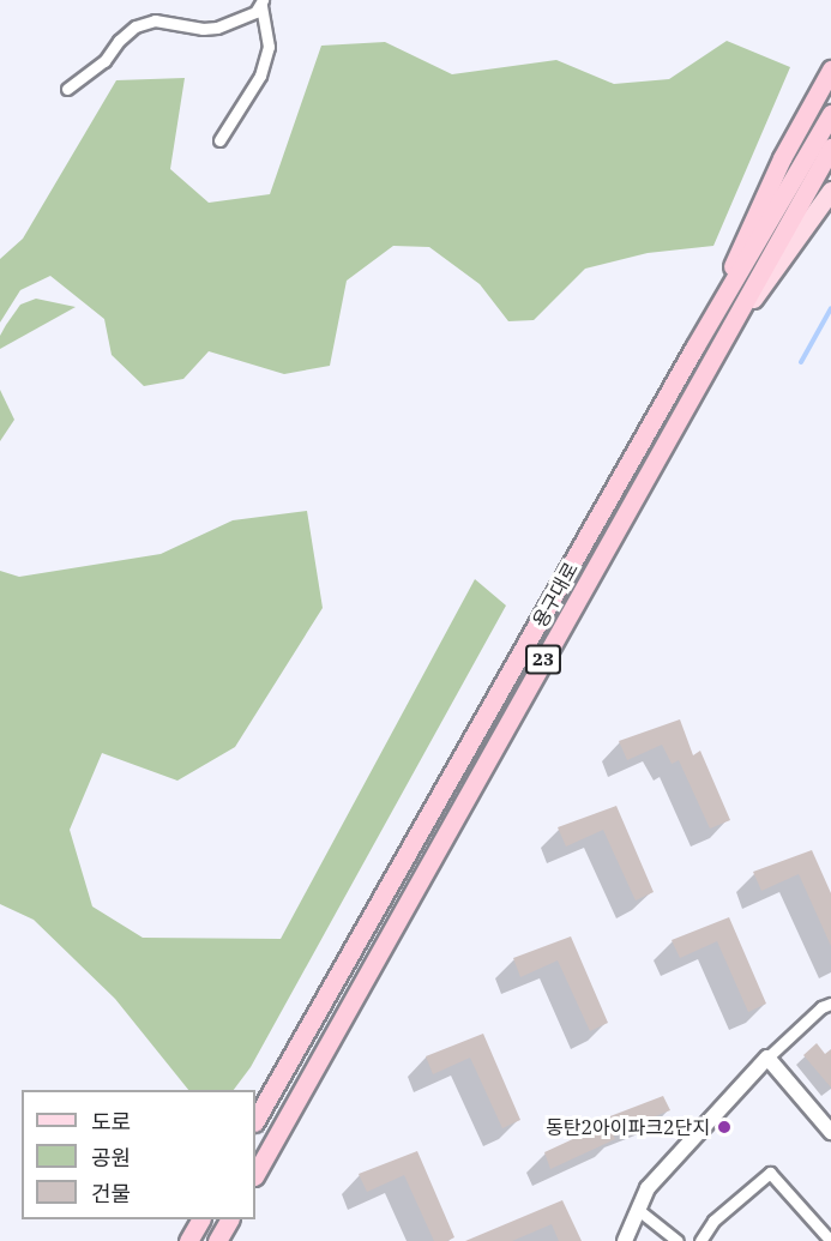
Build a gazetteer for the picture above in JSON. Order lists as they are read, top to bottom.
{
  "streets": {
    "highway": ["용구대로", "23"]
  },
  "places": ["동탄2아이파크2단지"],
  "legend": ["도로", "공원", "건물"]
}
